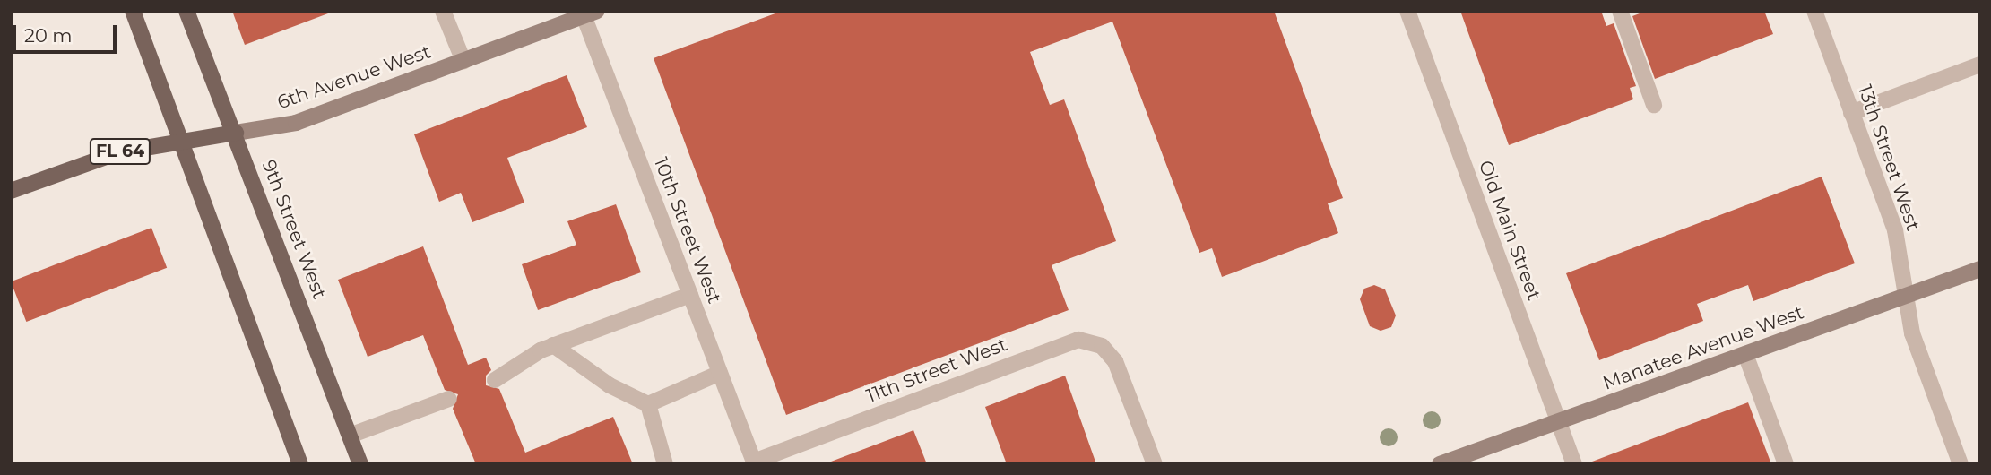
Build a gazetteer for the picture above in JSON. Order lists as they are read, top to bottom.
{
  "streets": {
    "main road": [
      "6th Avenue West",
      "FL 64",
      "9th Street West",
      "Manatee Avenue West"
    ],
    "street": [
      "13th Street West",
      "10th Street West",
      "Old Main Street",
      "11th Street West"
    ]
  },
  "crossings": [
    ["6th Avenue West", "9th Street West"],
    ["6th Avenue West", "10th Street West"],
    ["13th Street West", "Manatee Avenue West"],
    ["10th Street West", "11th Street West"],
    ["Old Main Street", "Manatee Avenue West"]
  ],
  "scale_bar": "20 m"
}
